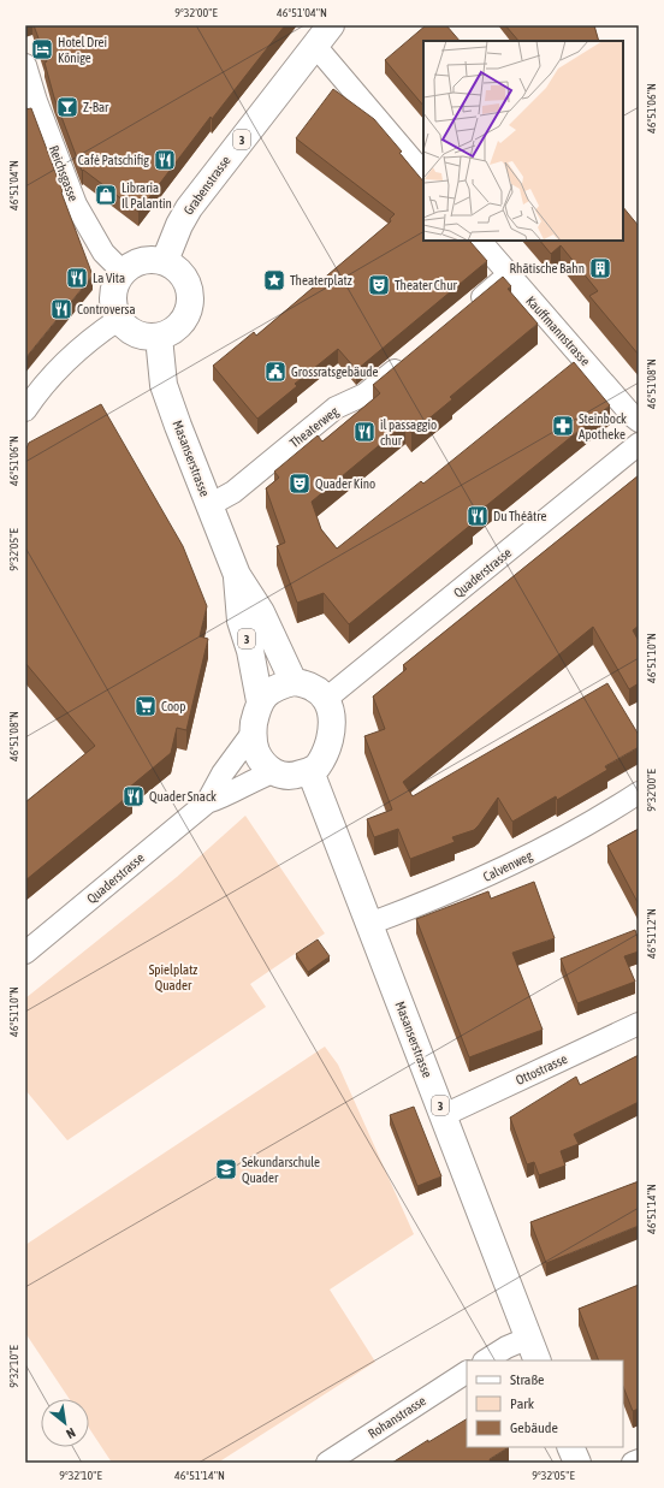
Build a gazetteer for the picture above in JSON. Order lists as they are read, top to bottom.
{
  "streets": {
    "main road": ["3", "Grabenstrasse", "Masanserstrasse"],
    "street": [
      "Reichsgasse",
      "Kauffmannstrasse",
      "Theaterweg",
      "Quaderstrasse",
      "Calvenweg",
      "Ottostrasse",
      "Rohanstrasse"
    ]
  },
  "crossings": [
    ["Reichsgasse", "Grabenstrasse"],
    ["Reichsgasse", "Masanserstrasse"],
    ["Grabenstrasse", "Masanserstrasse"],
    ["Theaterweg", "Masanserstrasse"],
    ["Masanserstrasse", "Quaderstrasse"],
    ["Masanserstrasse", "Calvenweg"],
    ["Masanserstrasse", "Ottostrasse"]
  ],
  "parks": ["Spielplatz Quader"],
  "places": {
    "hotel": ["Hotel Drei Könige"],
    "bar": ["Z-Bar"],
    "restaurant": [
      "Café Patschifig",
      "La Vita",
      "Controversa",
      "il passaggio chur",
      "Du Théâtre",
      "Quader Snack"
    ],
    "shop": ["Libraria Il Palantin"],
    "building": ["Rhätische Bahn"],
    "place": ["Theaterplatz"],
    "theatre": ["Theater Chur", "Quader Kino"],
    "public building": ["Grossratsgebäude"],
    "pharmacy": ["Steinbock Apotheke"],
    "supermarket": ["Coop"],
    "school or university": ["Sekundarschule Quader"]
  },
  "legend": ["Straße", "Park", "Gebäude"],
  "north": "bottom right",
  "coordinates": [
    "9°32'00\"E",
    "46°51'04\"N",
    "46°51'06\"N",
    "46°51'08\"N",
    "9°32'05\"E",
    "46°51'10\"N",
    "46°51'12\"N",
    "46°51'14\"N",
    "9°32'10\"E"
  ]
}
